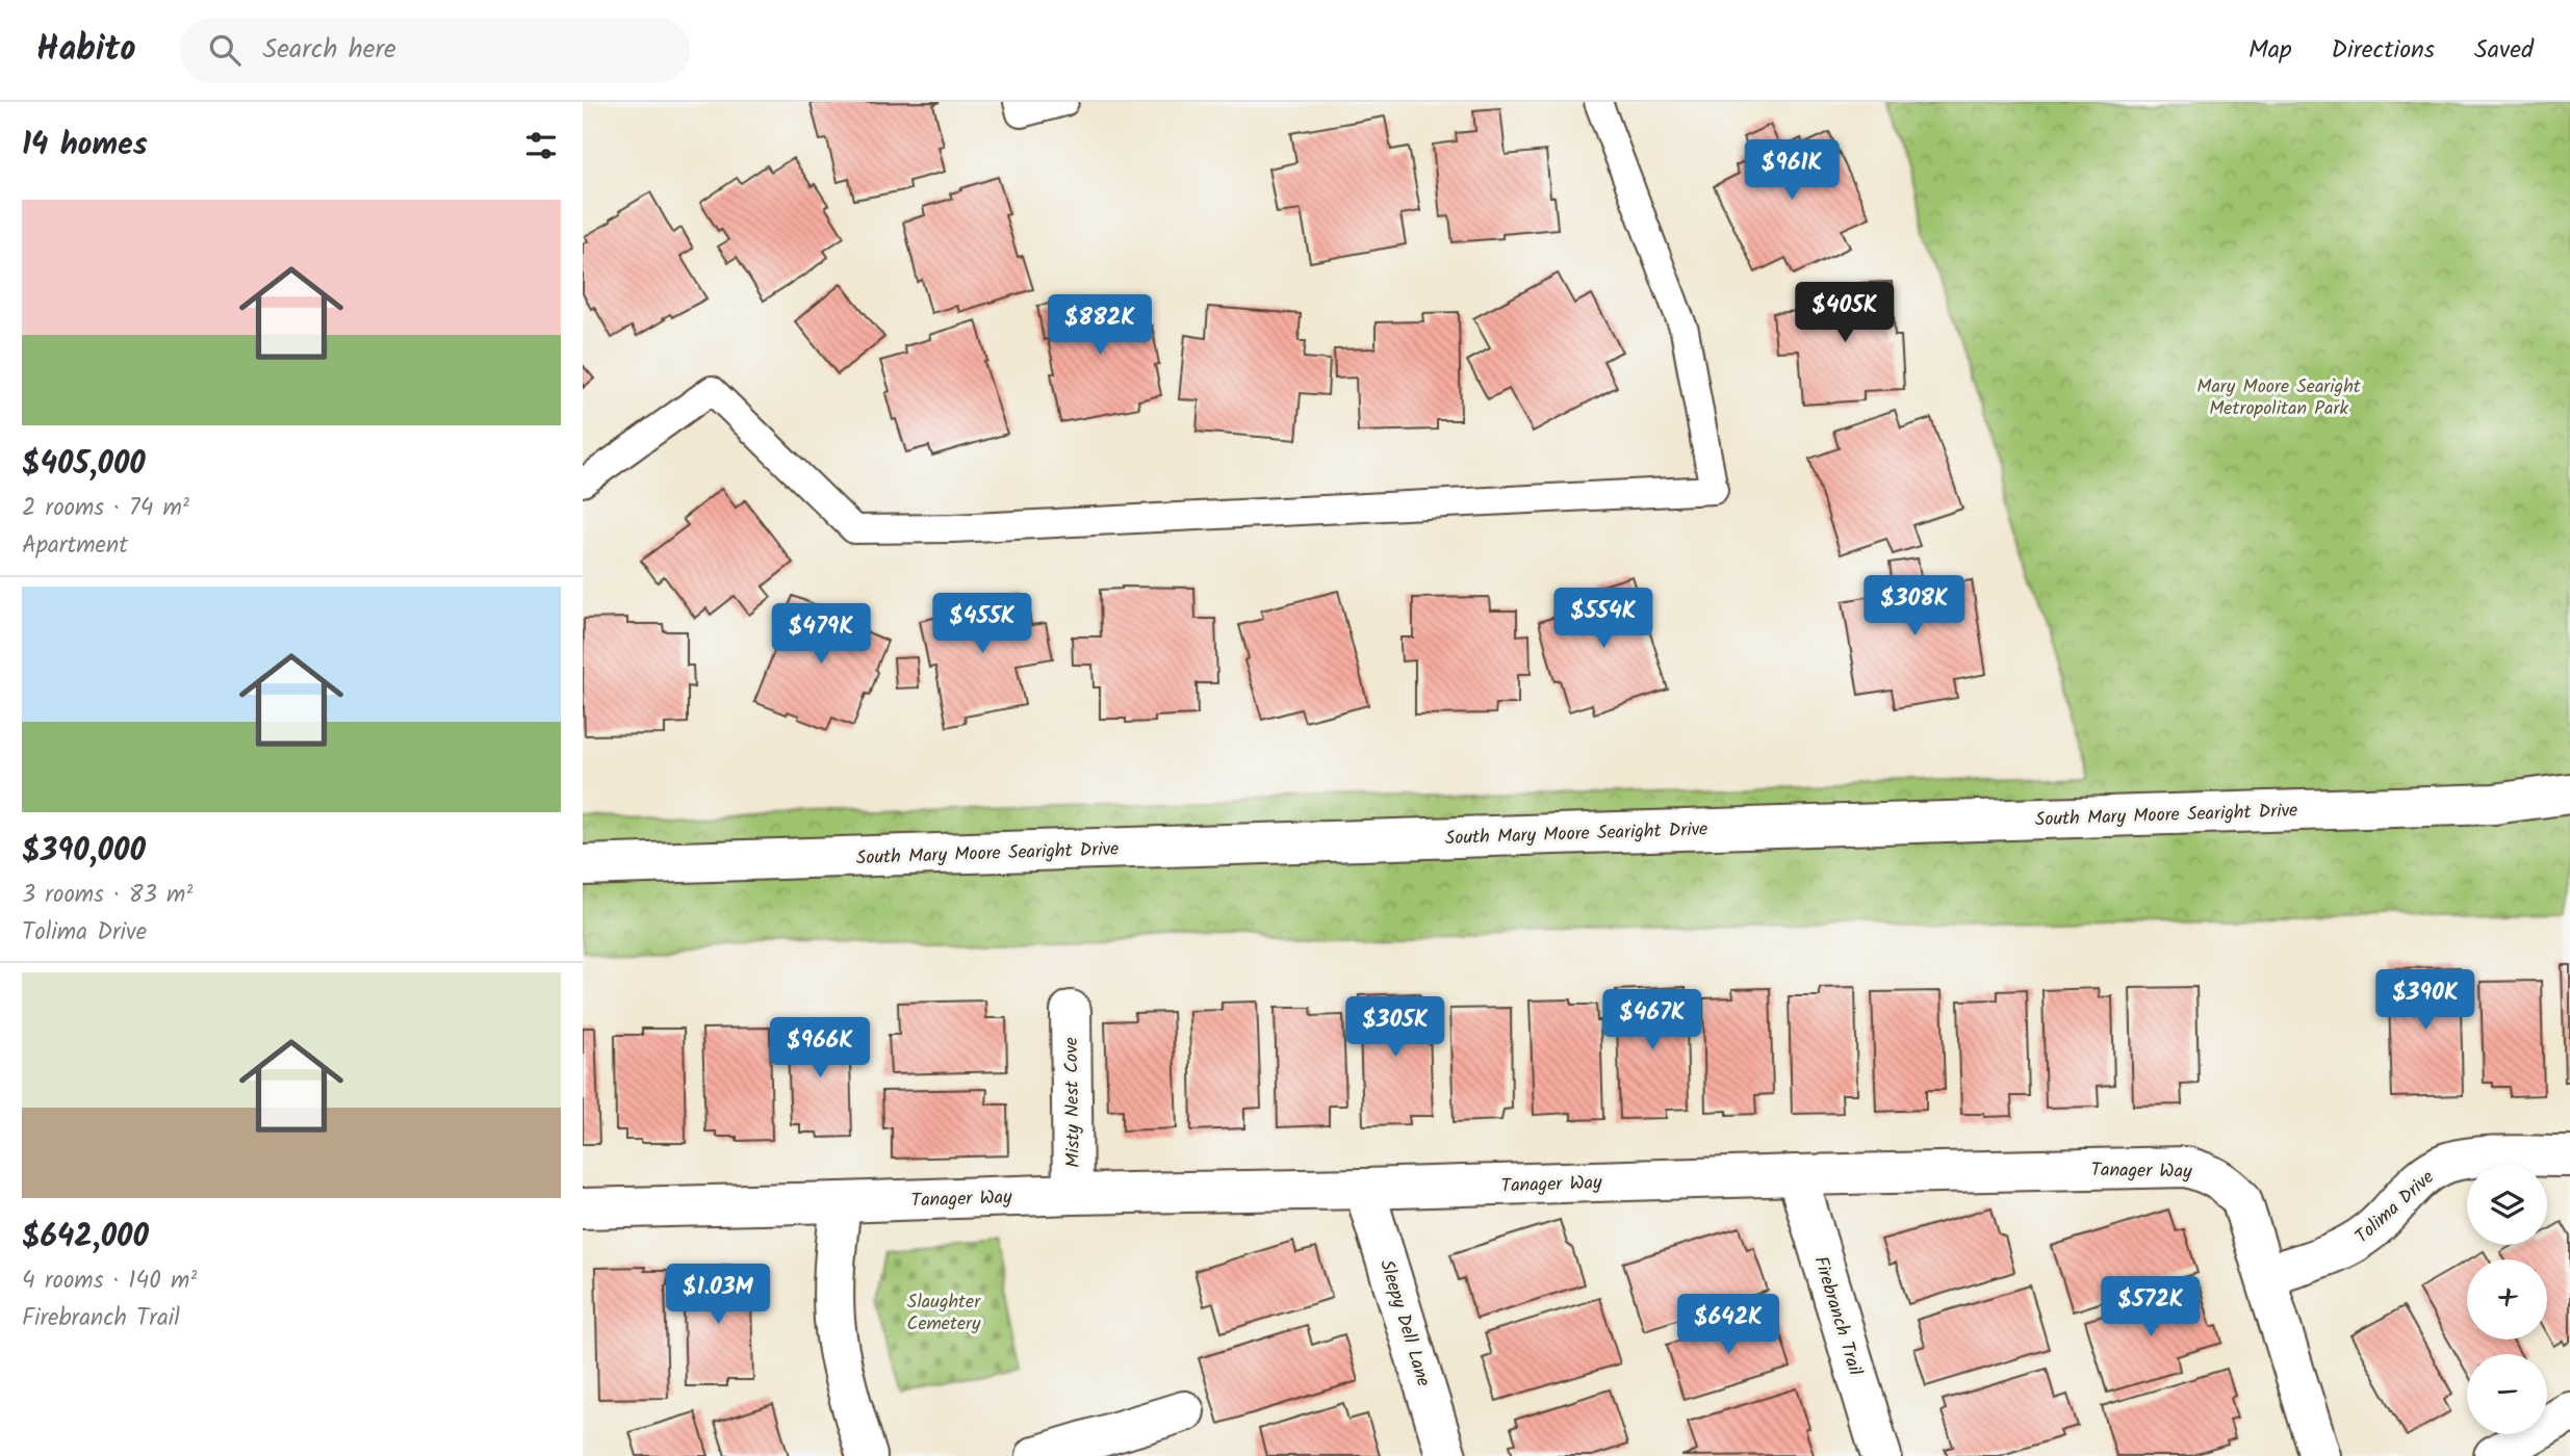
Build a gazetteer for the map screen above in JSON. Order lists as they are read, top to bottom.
{
  "streets": {
    "street": [
      "South Mary Moore Searight Drive",
      "Misty Nest Cove",
      "Tanager Way",
      "Tolima Drive",
      "Firebranch Trail",
      "Sleepy Dell Lane"
    ]
  },
  "crossings": [
    ["Misty Nest Cove", "Tanager Way"],
    ["Tanager Way", "Tolima Drive"],
    ["Tanager Way", "Firebranch Trail"],
    ["Tanager Way", "Sleepy Dell Lane"]
  ],
  "parks": ["Mary Moore Searight Metropolitan Park", "Slaughter Cemetery"],
  "page": {
    "header": "Habito",
    "search": "Search here",
    "nav": ["Map", "Directions", "Saved"],
    "heading": "14 homes",
    "price": [
      "$961K",
      "$405K",
      "$882K",
      "$308K",
      "$554K",
      "$455K",
      "$479K",
      "$390K",
      "$467K",
      "$305K",
      "$966K",
      "$1.03M",
      "$572K",
      "$642K"
    ],
    "list": [
      {
        "name": "$405,000",
        "note": "2 rooms · 74 m² · Apartment"
      },
      {
        "name": "$390,000",
        "note": "3 rooms · 83 m² · Tolima Drive"
      },
      {
        "name": "$642,000",
        "note": "4 rooms · 140 m² · Firebranch Trail"
      }
    ],
    "map_buttons": ["+", "−"]
  }
}
